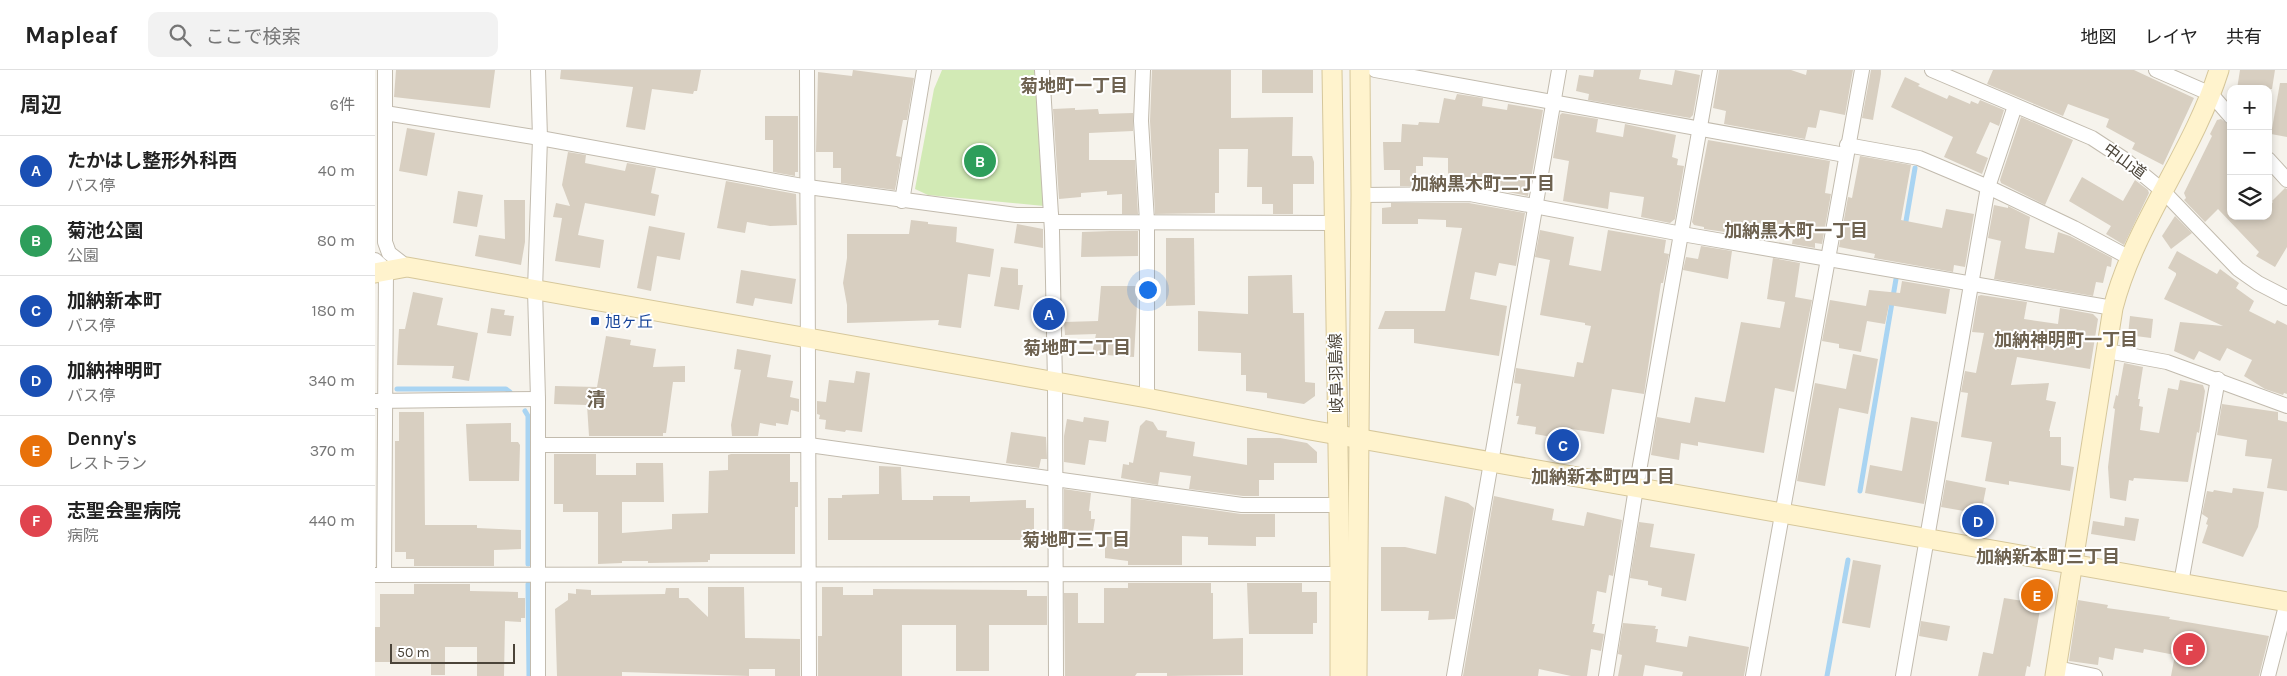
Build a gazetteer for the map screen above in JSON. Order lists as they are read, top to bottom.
{
  "streets": {
    "street": ["中山道", "岐阜羽島線"]
  },
  "districts": [
    "菊地町一丁目",
    "加納黒木町二丁目",
    "加納黒木町一丁目",
    "加納神明町一丁目",
    "菊地町二丁目",
    "清",
    "加納新本町四丁目",
    "菊地町三丁目",
    "加納新本町三丁目"
  ],
  "places": {
    "transit": ["旭ヶ丘"]
  },
  "scale_bar": "50 m",
  "page": {
    "header": "Mapleaf",
    "search": "ここで検索",
    "nav": ["地図", "レイヤ", "共有"],
    "heading": ["周辺", "6件"],
    "map_buttons": ["+", "−"],
    "list": [
      {
        "mark": "A",
        "name": "たかはし整形外科西",
        "note": "バス停",
        "value": "40 m"
      },
      {
        "mark": "B",
        "name": "菊池公園",
        "note": "公園",
        "value": "80 m"
      },
      {
        "mark": "C",
        "name": "加納新本町",
        "note": "バス停",
        "value": "180 m"
      },
      {
        "mark": "D",
        "name": "加納神明町",
        "note": "バス停",
        "value": "340 m"
      },
      {
        "mark": "E",
        "name": "Denny's",
        "note": "レストラン",
        "value": "370 m"
      },
      {
        "mark": "F",
        "name": "志聖会聖病院",
        "note": "病院",
        "value": "440 m"
      }
    ],
    "pins": [
      "B",
      "A",
      "C",
      "D",
      "E",
      "F"
    ],
    "scale": "50 m"
  }
}
